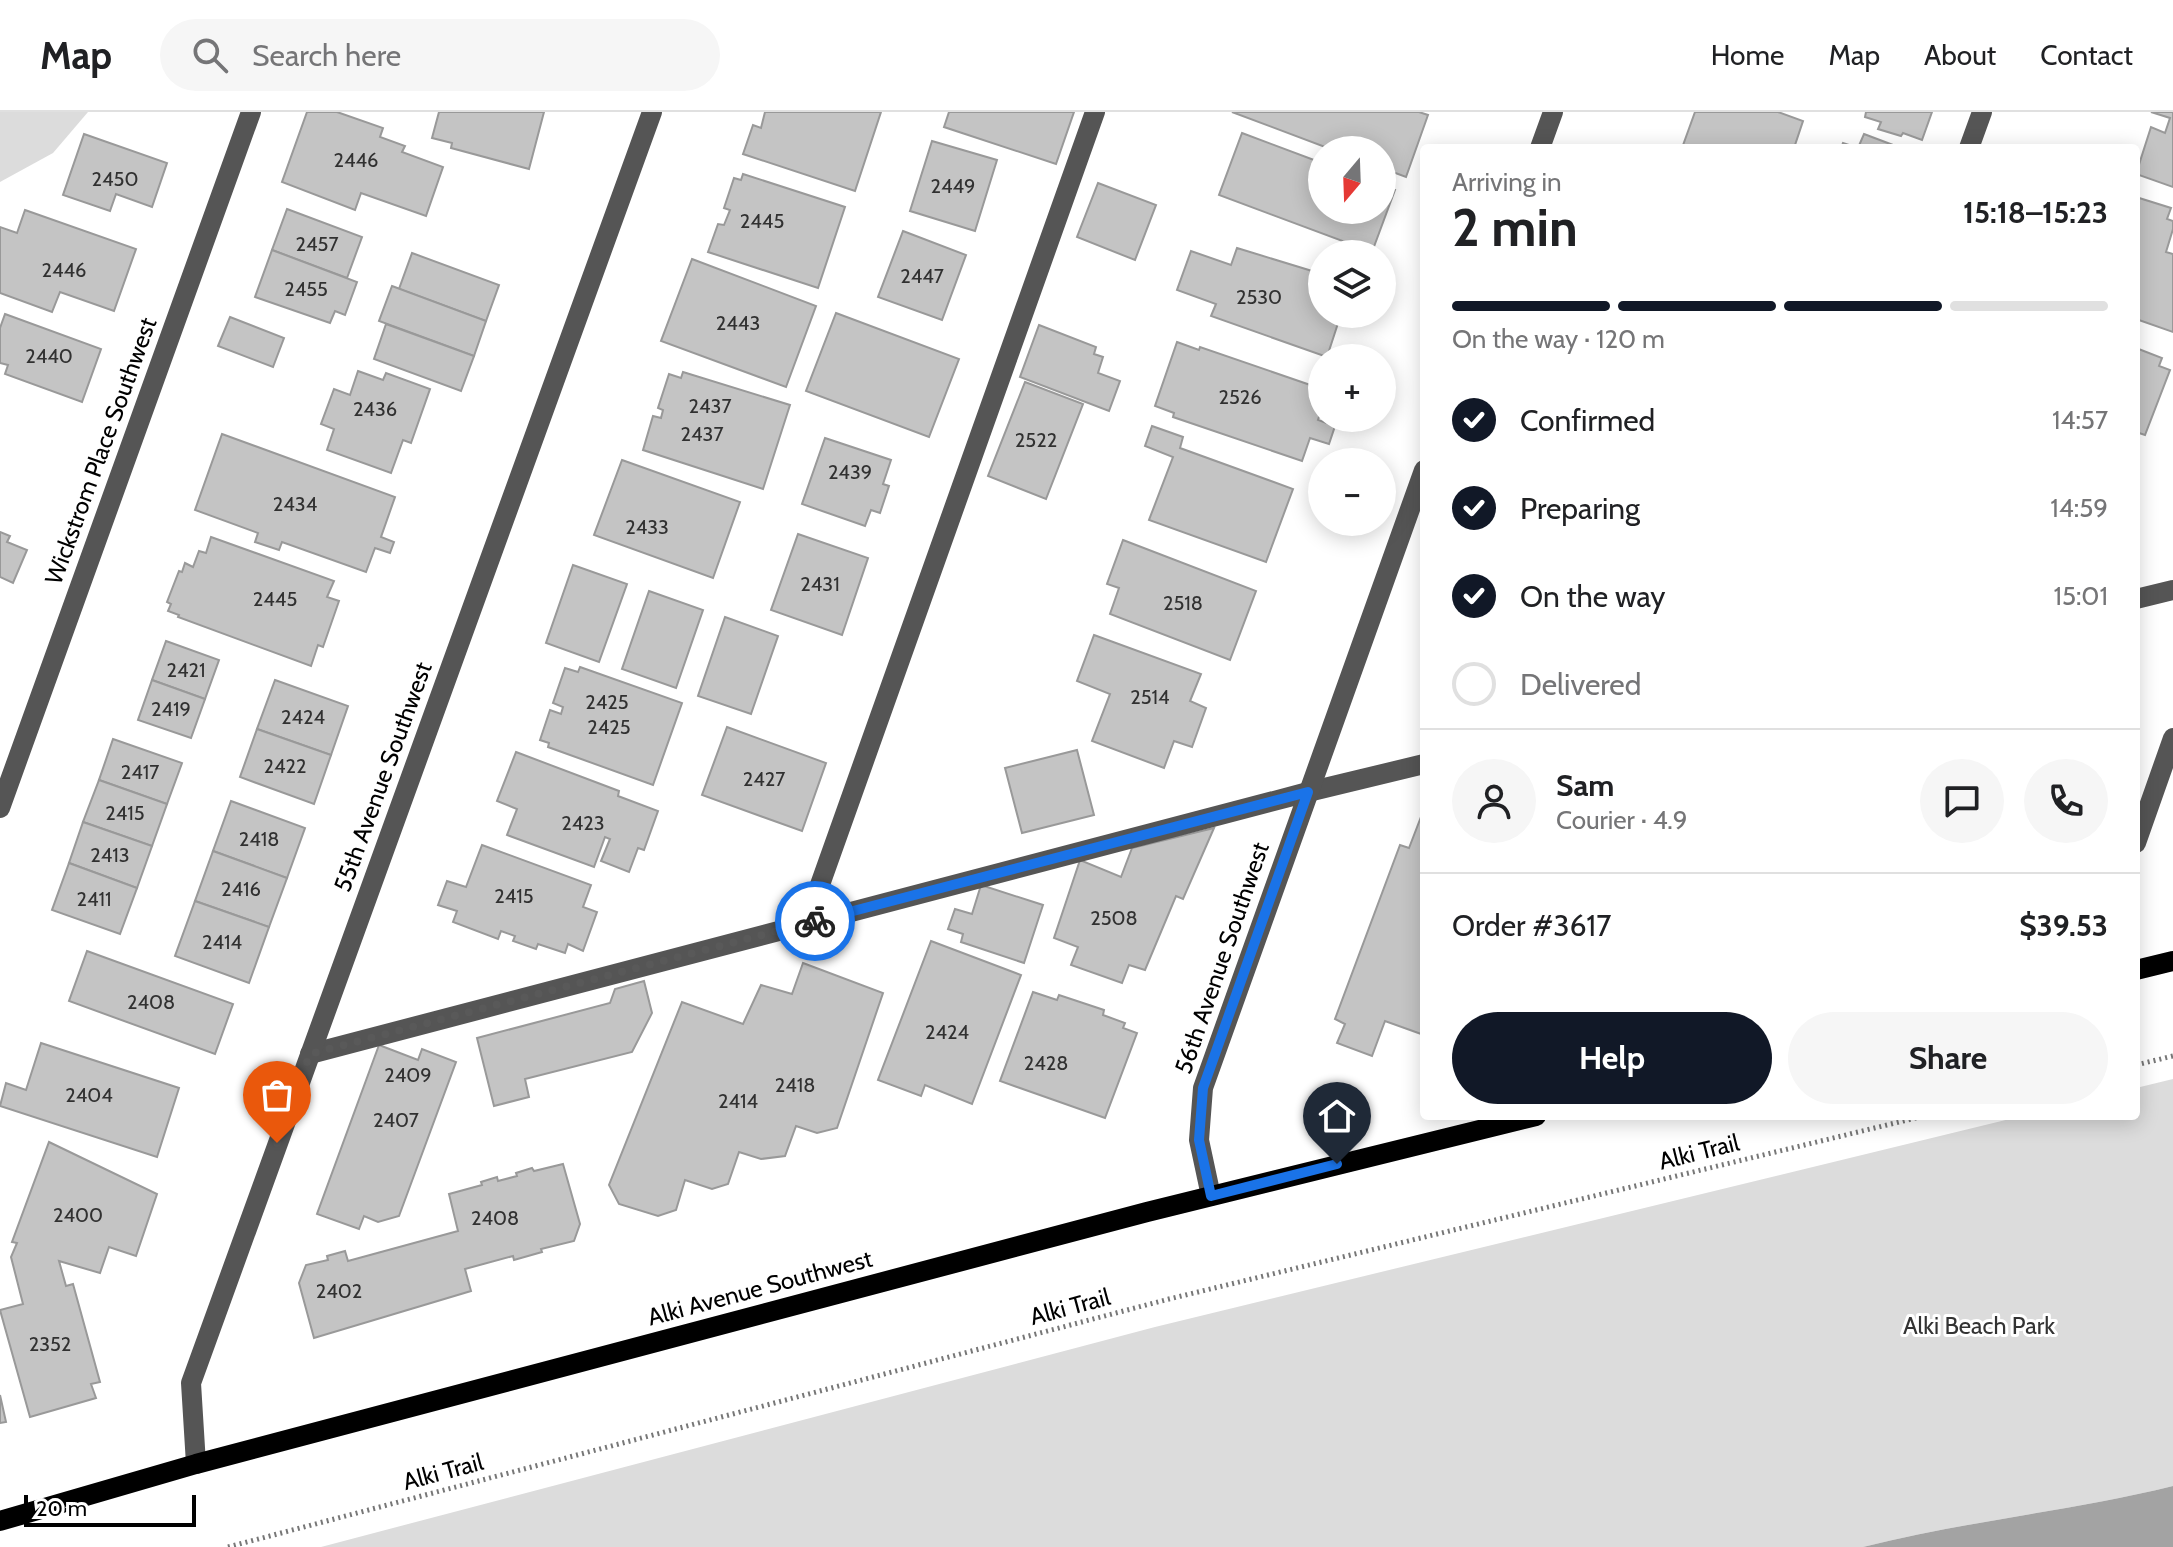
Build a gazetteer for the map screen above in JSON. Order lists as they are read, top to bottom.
{
  "streets": {
    "main road": ["Alki Avenue Southwest"],
    "street": ["Wickstrom Place Southwest", "55th Avenue Southwest", "56th Avenue Southwest"],
    "path": ["Alki Trail"]
  },
  "crossings": [
    ["55th Avenue Southwest", "Alki Avenue Southwest"],
    ["56th Avenue Southwest", "Alki Avenue Southwest"]
  ],
  "parks": ["Alki Beach Park"],
  "house_numbers": [
    "2446",
    "2450",
    "2449",
    "2445",
    "2457",
    "2446",
    "2447",
    "2455",
    "2530",
    "2443",
    "2440",
    "2526",
    "2437",
    "2436",
    "2437",
    "2522",
    "2439",
    "2434",
    "2433",
    "2431",
    "2445",
    "2518",
    "2421",
    "2514",
    "2425",
    "2419",
    "2424",
    "2425",
    "2422",
    "2417",
    "2427",
    "2415",
    "2423",
    "2418",
    "2413",
    "2416",
    "2415",
    "2411",
    "2508",
    "2414",
    "2408",
    "2424",
    "2428",
    "2409",
    "2418",
    "2404",
    "2414",
    "2407",
    "2400",
    "2408",
    "2402",
    "2352"
  ],
  "scale_bar": "20 m",
  "north": "bottom",
  "page": {
    "header": "Map",
    "search": "Search here",
    "nav": [
      "Home",
      "Map",
      "About",
      "Contact"
    ],
    "map_buttons": ["+", "−"],
    "heading": ["2 min", "Arriving in", "15:18–15:23"],
    "panel": [
      "Sam",
      "Courier · 4.9",
      "Order #3617",
      "$39.53"
    ],
    "bar": "On the way · 120 m",
    "list": [
      ["Confirmed", "14:57"],
      ["Preparing", "14:59"],
      ["On the way", "15:01"],
      "Delivered"
    ],
    "buttons": ["Help", "Share"],
    "scale": "20 m"
  }
}
